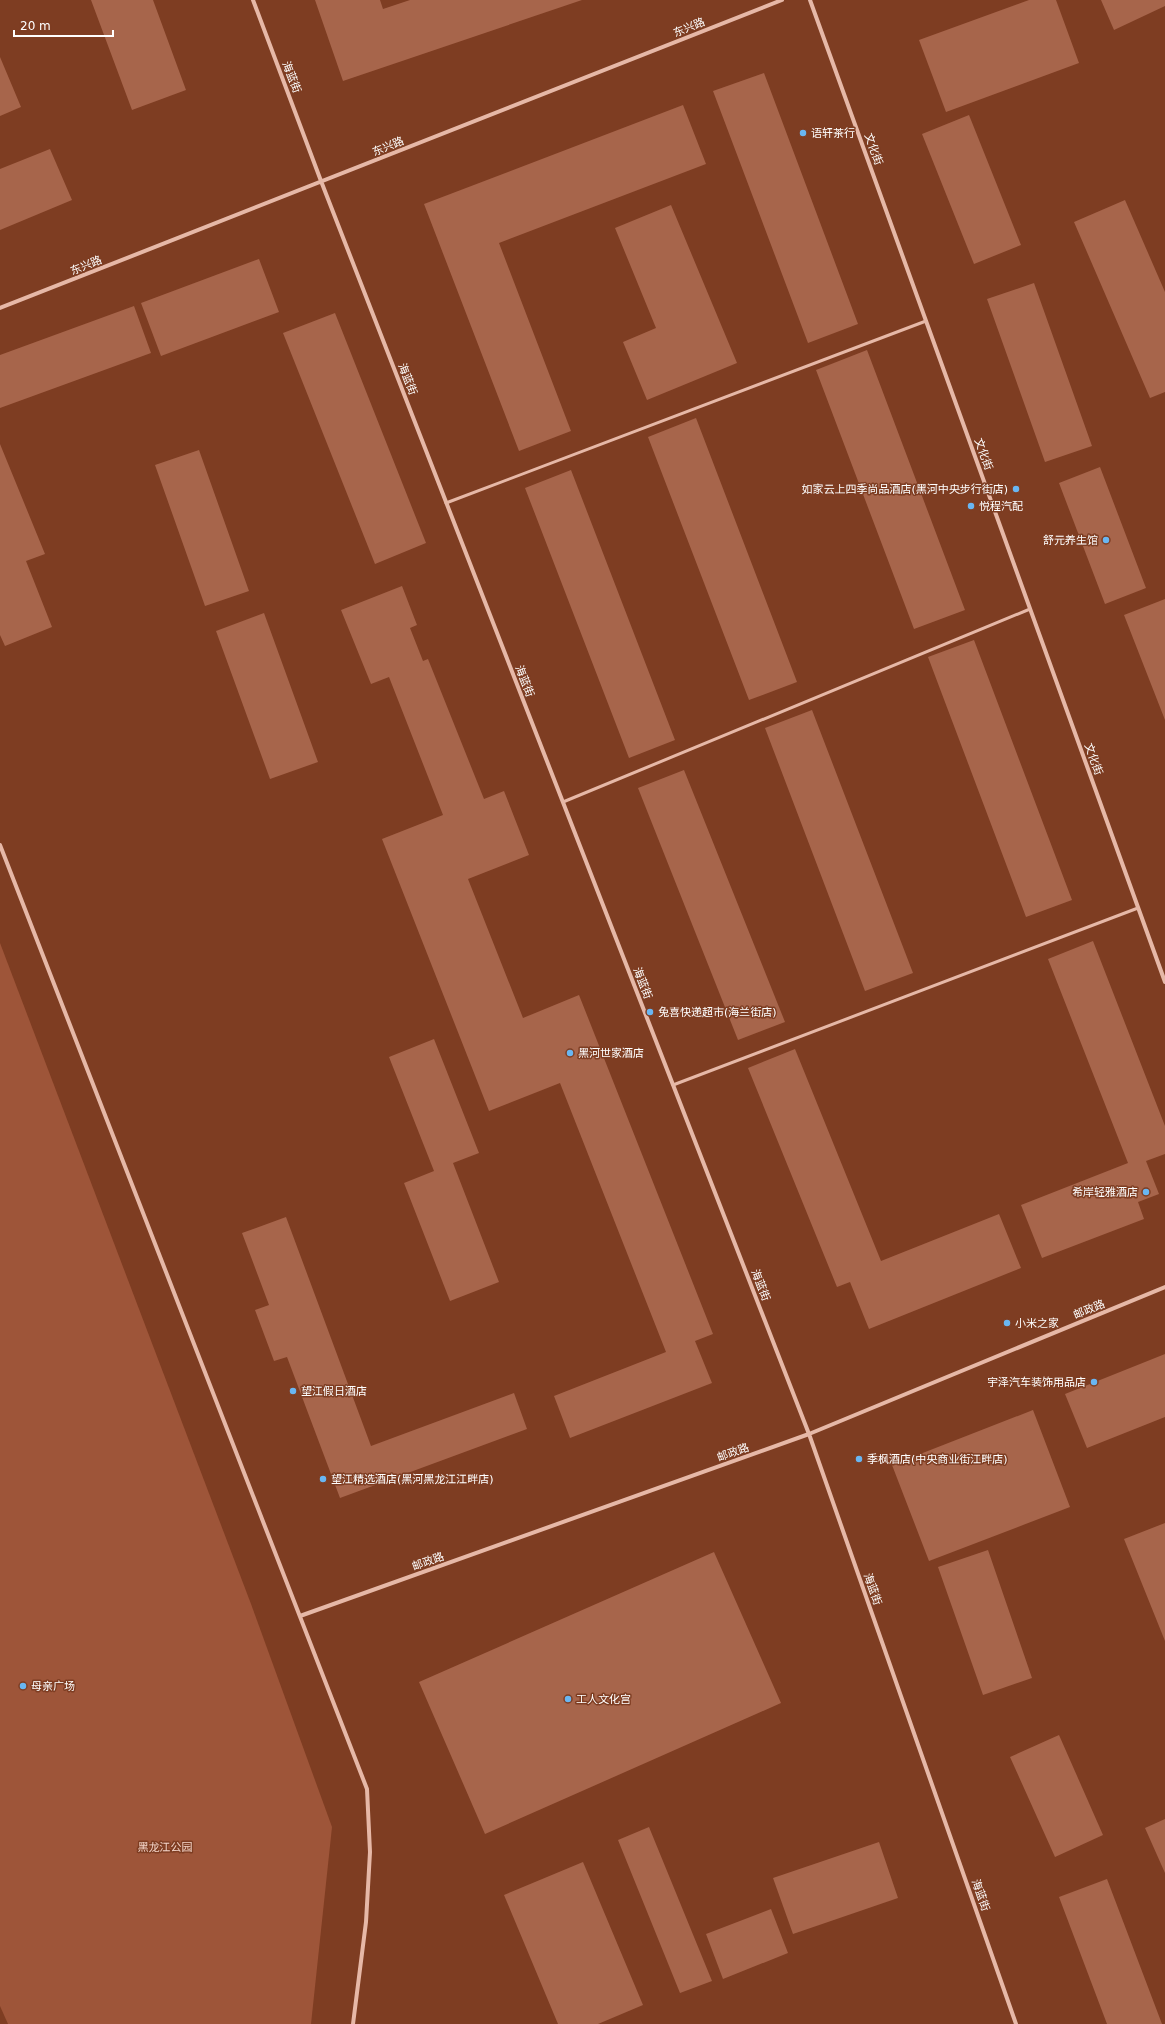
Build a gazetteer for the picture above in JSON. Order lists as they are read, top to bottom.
{
  "streets": {
    "street": [
      "东兴路",
      "海蓝街",
      "文化街",
      "邮政路"
    ]
  },
  "crossings": [
    ["东兴路", "海蓝街"],
    ["海蓝街", "邮政路"]
  ],
  "parks": ["黑龙江公园"],
  "places": [
    "语轩茶行",
    "如家云上四季尚品酒店(黑河中央步行街店)",
    "悦程汽配",
    "舒元养生馆",
    "兔喜快递超市(海兰街店)",
    "黑河世家酒店",
    "希岸轻雅酒店",
    "小米之家",
    "宇泽汽车装饰用品店",
    "望江假日酒店",
    "季枫酒店(中央商业街江畔店)",
    "望江精选酒店(黑河黑龙江江畔店)",
    "母亲广场",
    "工人文化宫"
  ],
  "scale_bar": "20 m"
}
